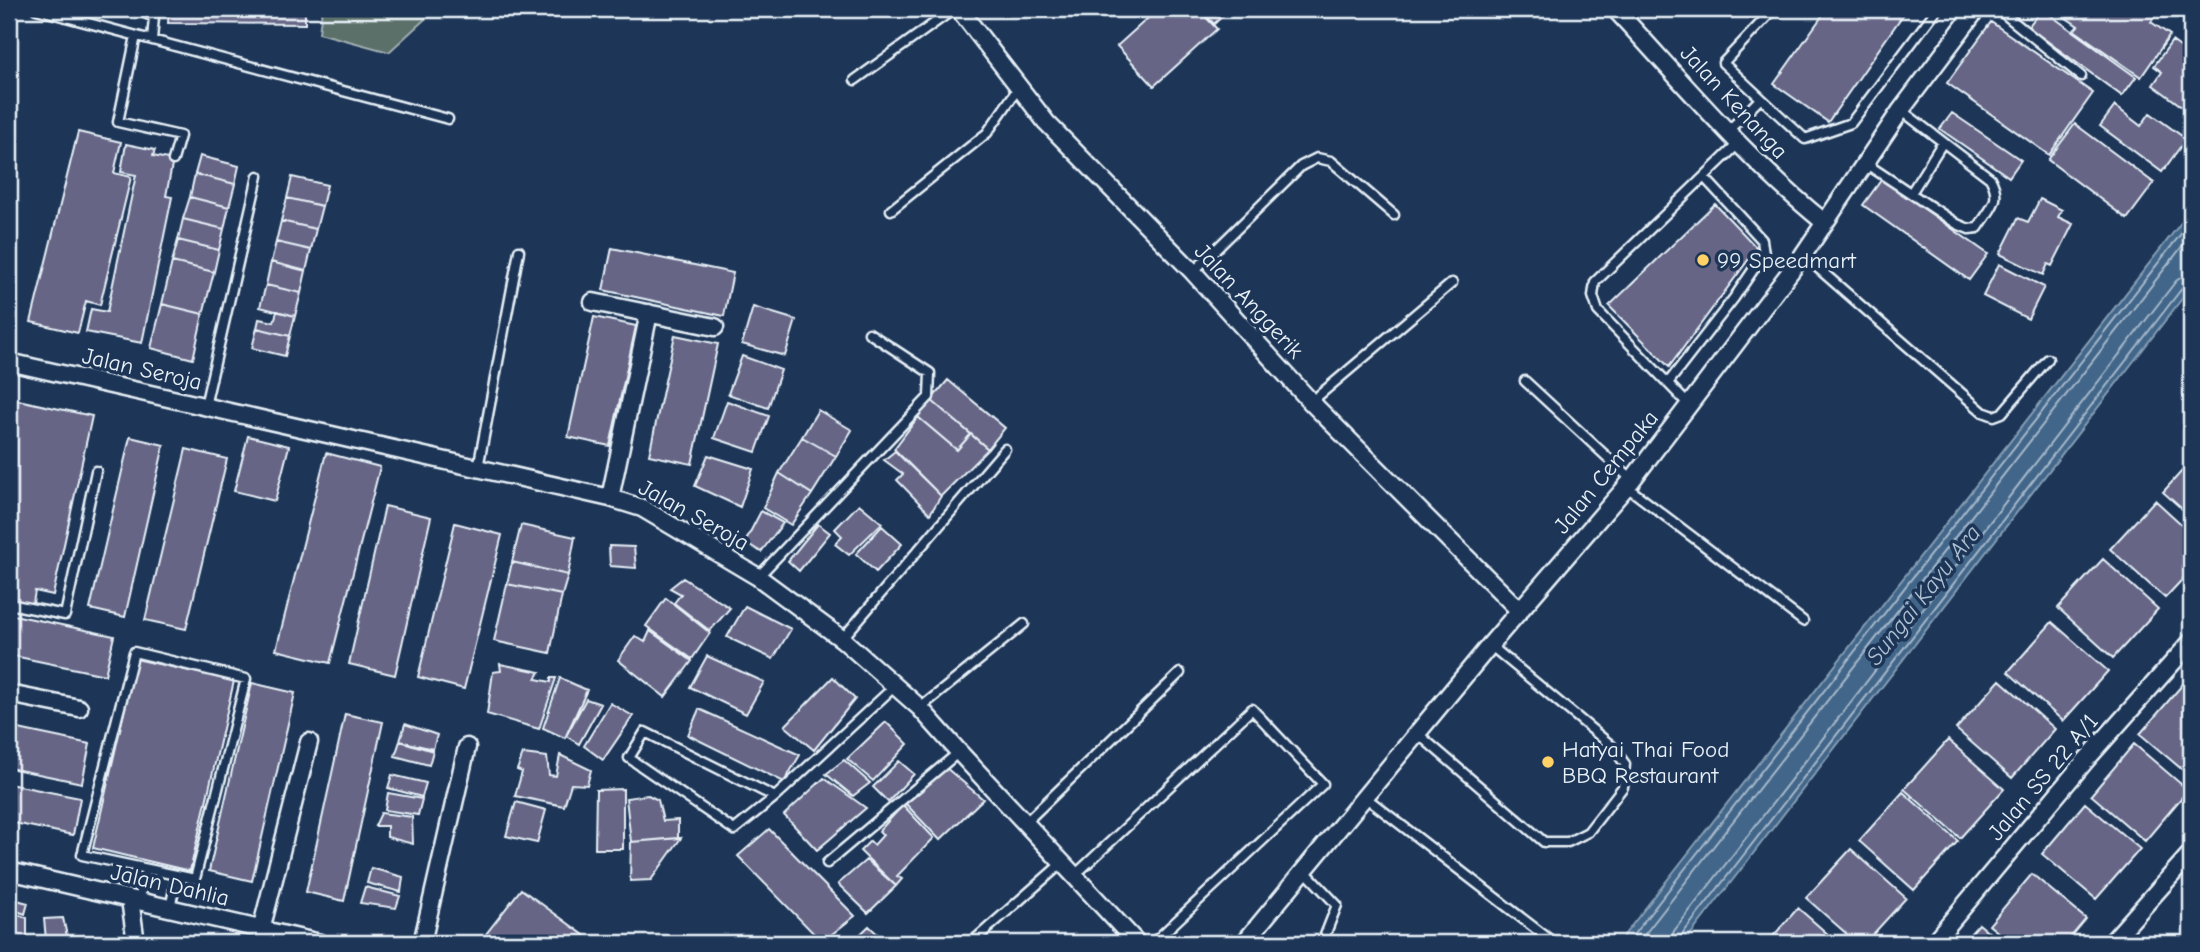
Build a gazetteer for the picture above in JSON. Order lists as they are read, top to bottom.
{
  "streets": {
    "street": [
      "Jalan Kenanga",
      "Jalan Anggerik",
      "Jalan Seroja",
      "Jalan Cempaka",
      "Jalan SS 22 A/1",
      "Jalan Dahlia"
    ]
  },
  "crossings": [
    ["Jalan Kenanga", "Jalan Cempaka"],
    ["Jalan Anggerik", "Jalan Cempaka"]
  ],
  "water": ["Sungai Kayu Ara"],
  "places": ["99 Speedmart", "Hatyai Thai Food BBQ Restaurant"]
}
